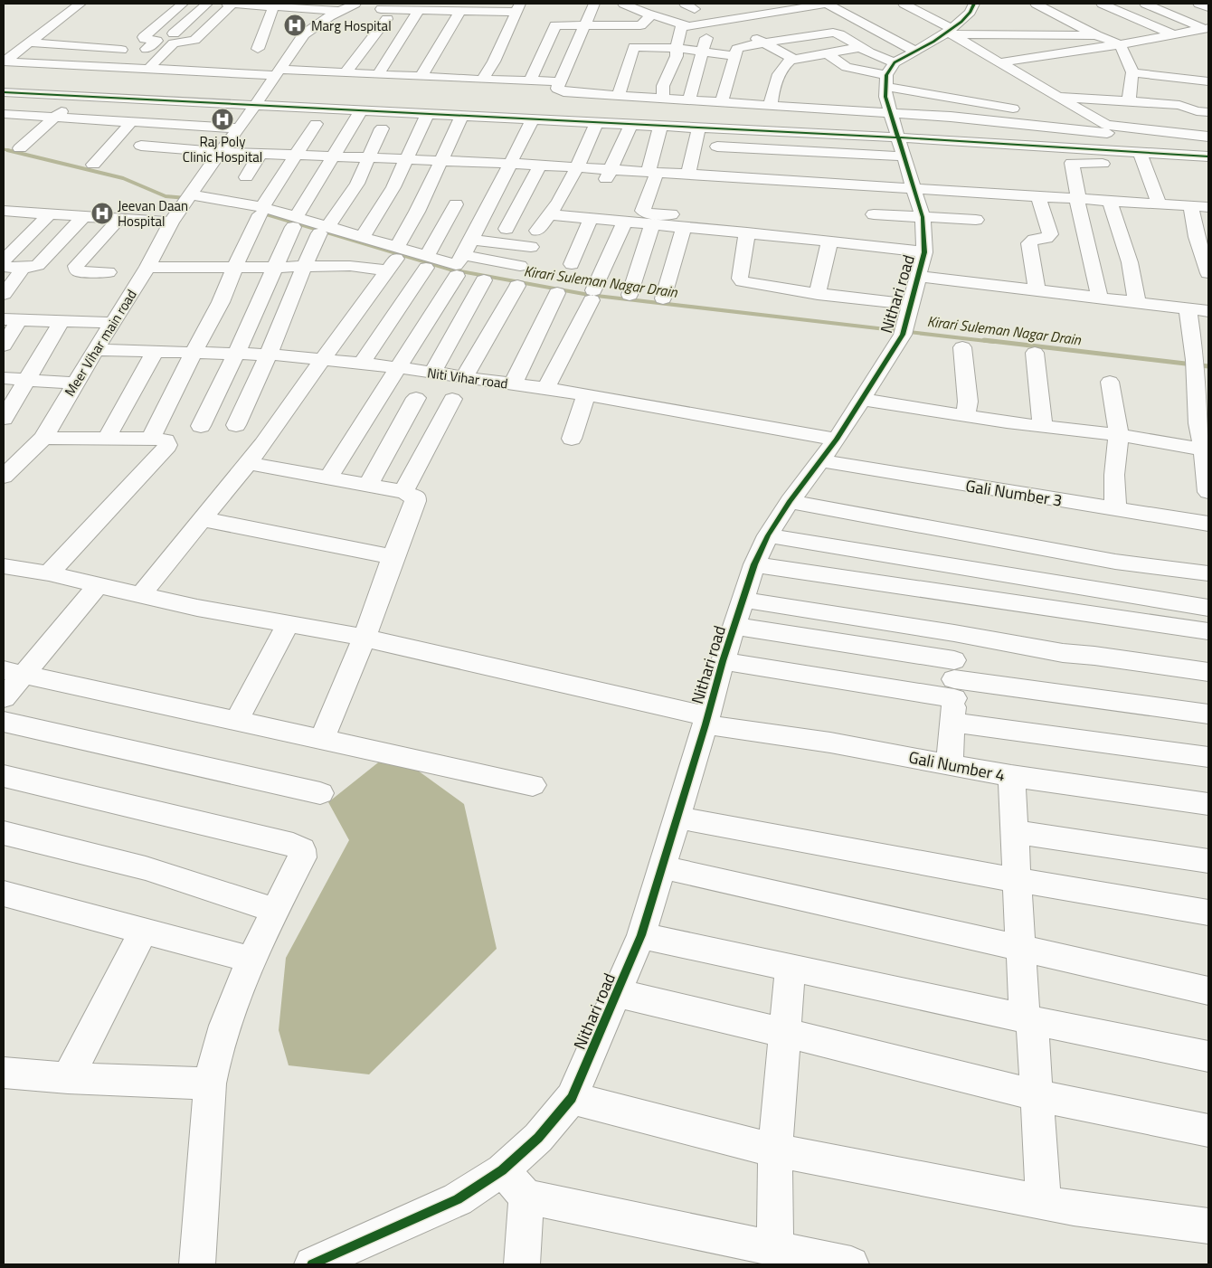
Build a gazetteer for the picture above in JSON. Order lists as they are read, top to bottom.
{
  "streets": {
    "street": [
      "Nithari road",
      "Meer Vihar main road",
      "Niti Vihar road",
      "Gali Number 3",
      "Gali Number 4"
    ]
  },
  "crossings": [
    ["Nithari road", "Niti Vihar road"],
    ["Nithari road", "Gali Number 3"],
    ["Nithari road", "Gali Number 4"],
    ["Meer Vihar main road", "Niti Vihar road"]
  ],
  "water": ["Kirari Suleman Nagar Drain"],
  "places": {
    "hospital": ["Marg Hospital", "Raj Poly Clinic Hospital", "Jeevan Daan Hospital"]
  }
}
